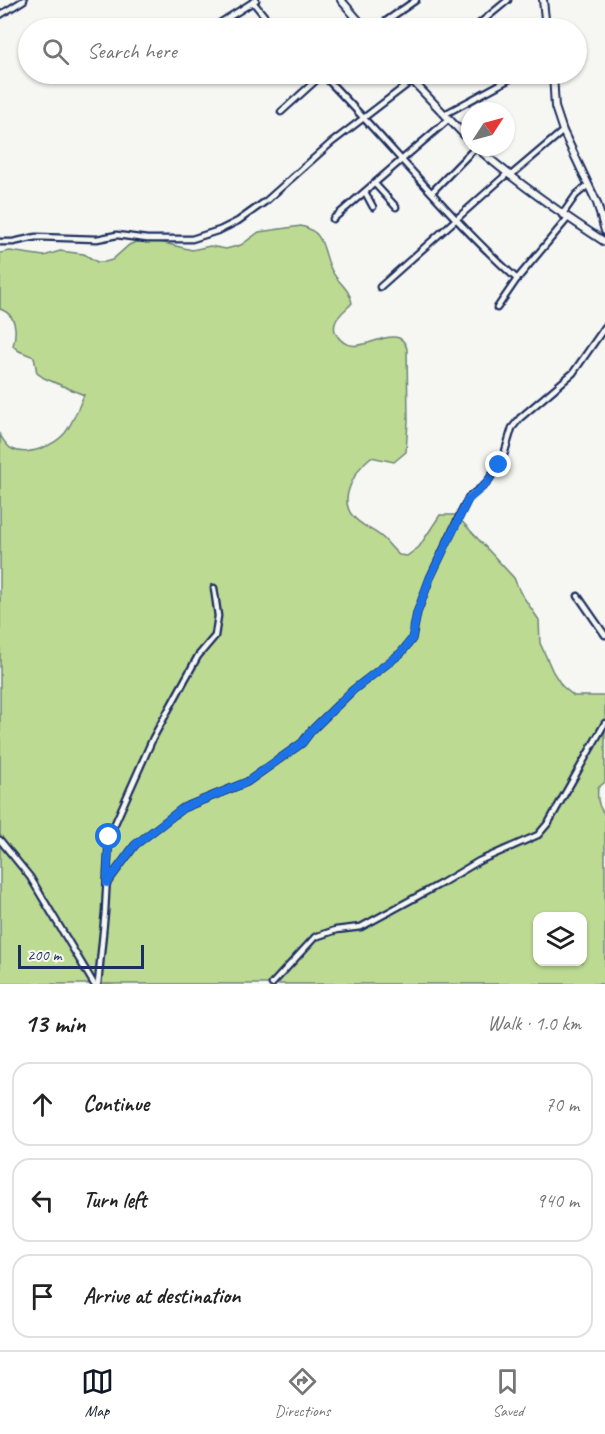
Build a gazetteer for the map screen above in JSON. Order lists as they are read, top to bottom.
{
  "scale_bar": "200 m",
  "north": "top right",
  "page": {
    "search": "Search here",
    "scale": "200 m",
    "heading": ["13 min", "Walk · 1.0 km"],
    "list": [
      ["Continue", "70 m"],
      ["Turn left", "940 m"],
      "Arrive at destination"
    ],
    "nav": ["Map", "Directions", "Saved"]
  }
}
